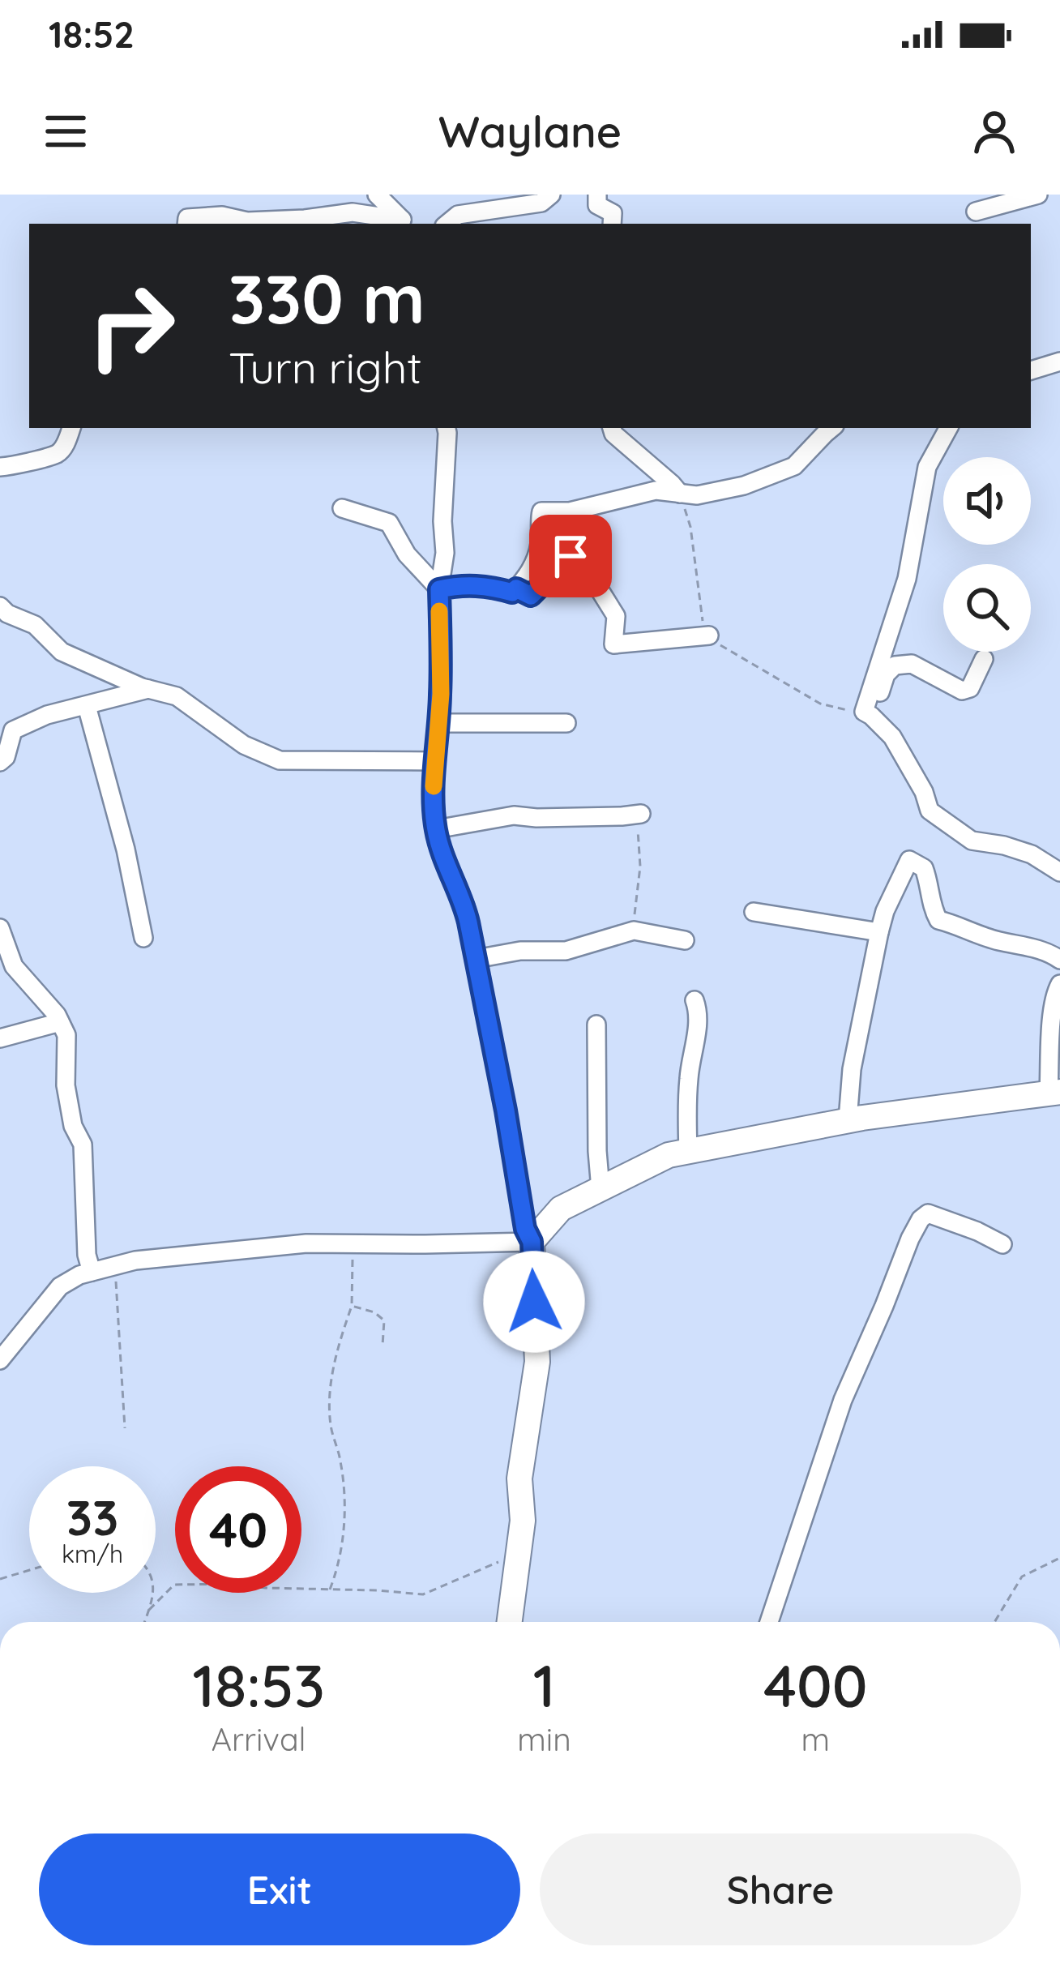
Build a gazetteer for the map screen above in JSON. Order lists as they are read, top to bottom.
{
  "page": {
    "status": "18:52",
    "header": "Waylane",
    "turn": ["330 m", "Turn right"],
    "speed": "33 km/h",
    "limit": "40",
    "eta": [
      "18:53",
      "Arrival",
      "1",
      "min",
      "400",
      "m"
    ],
    "buttons": ["Exit", "Share"]
  }
}
